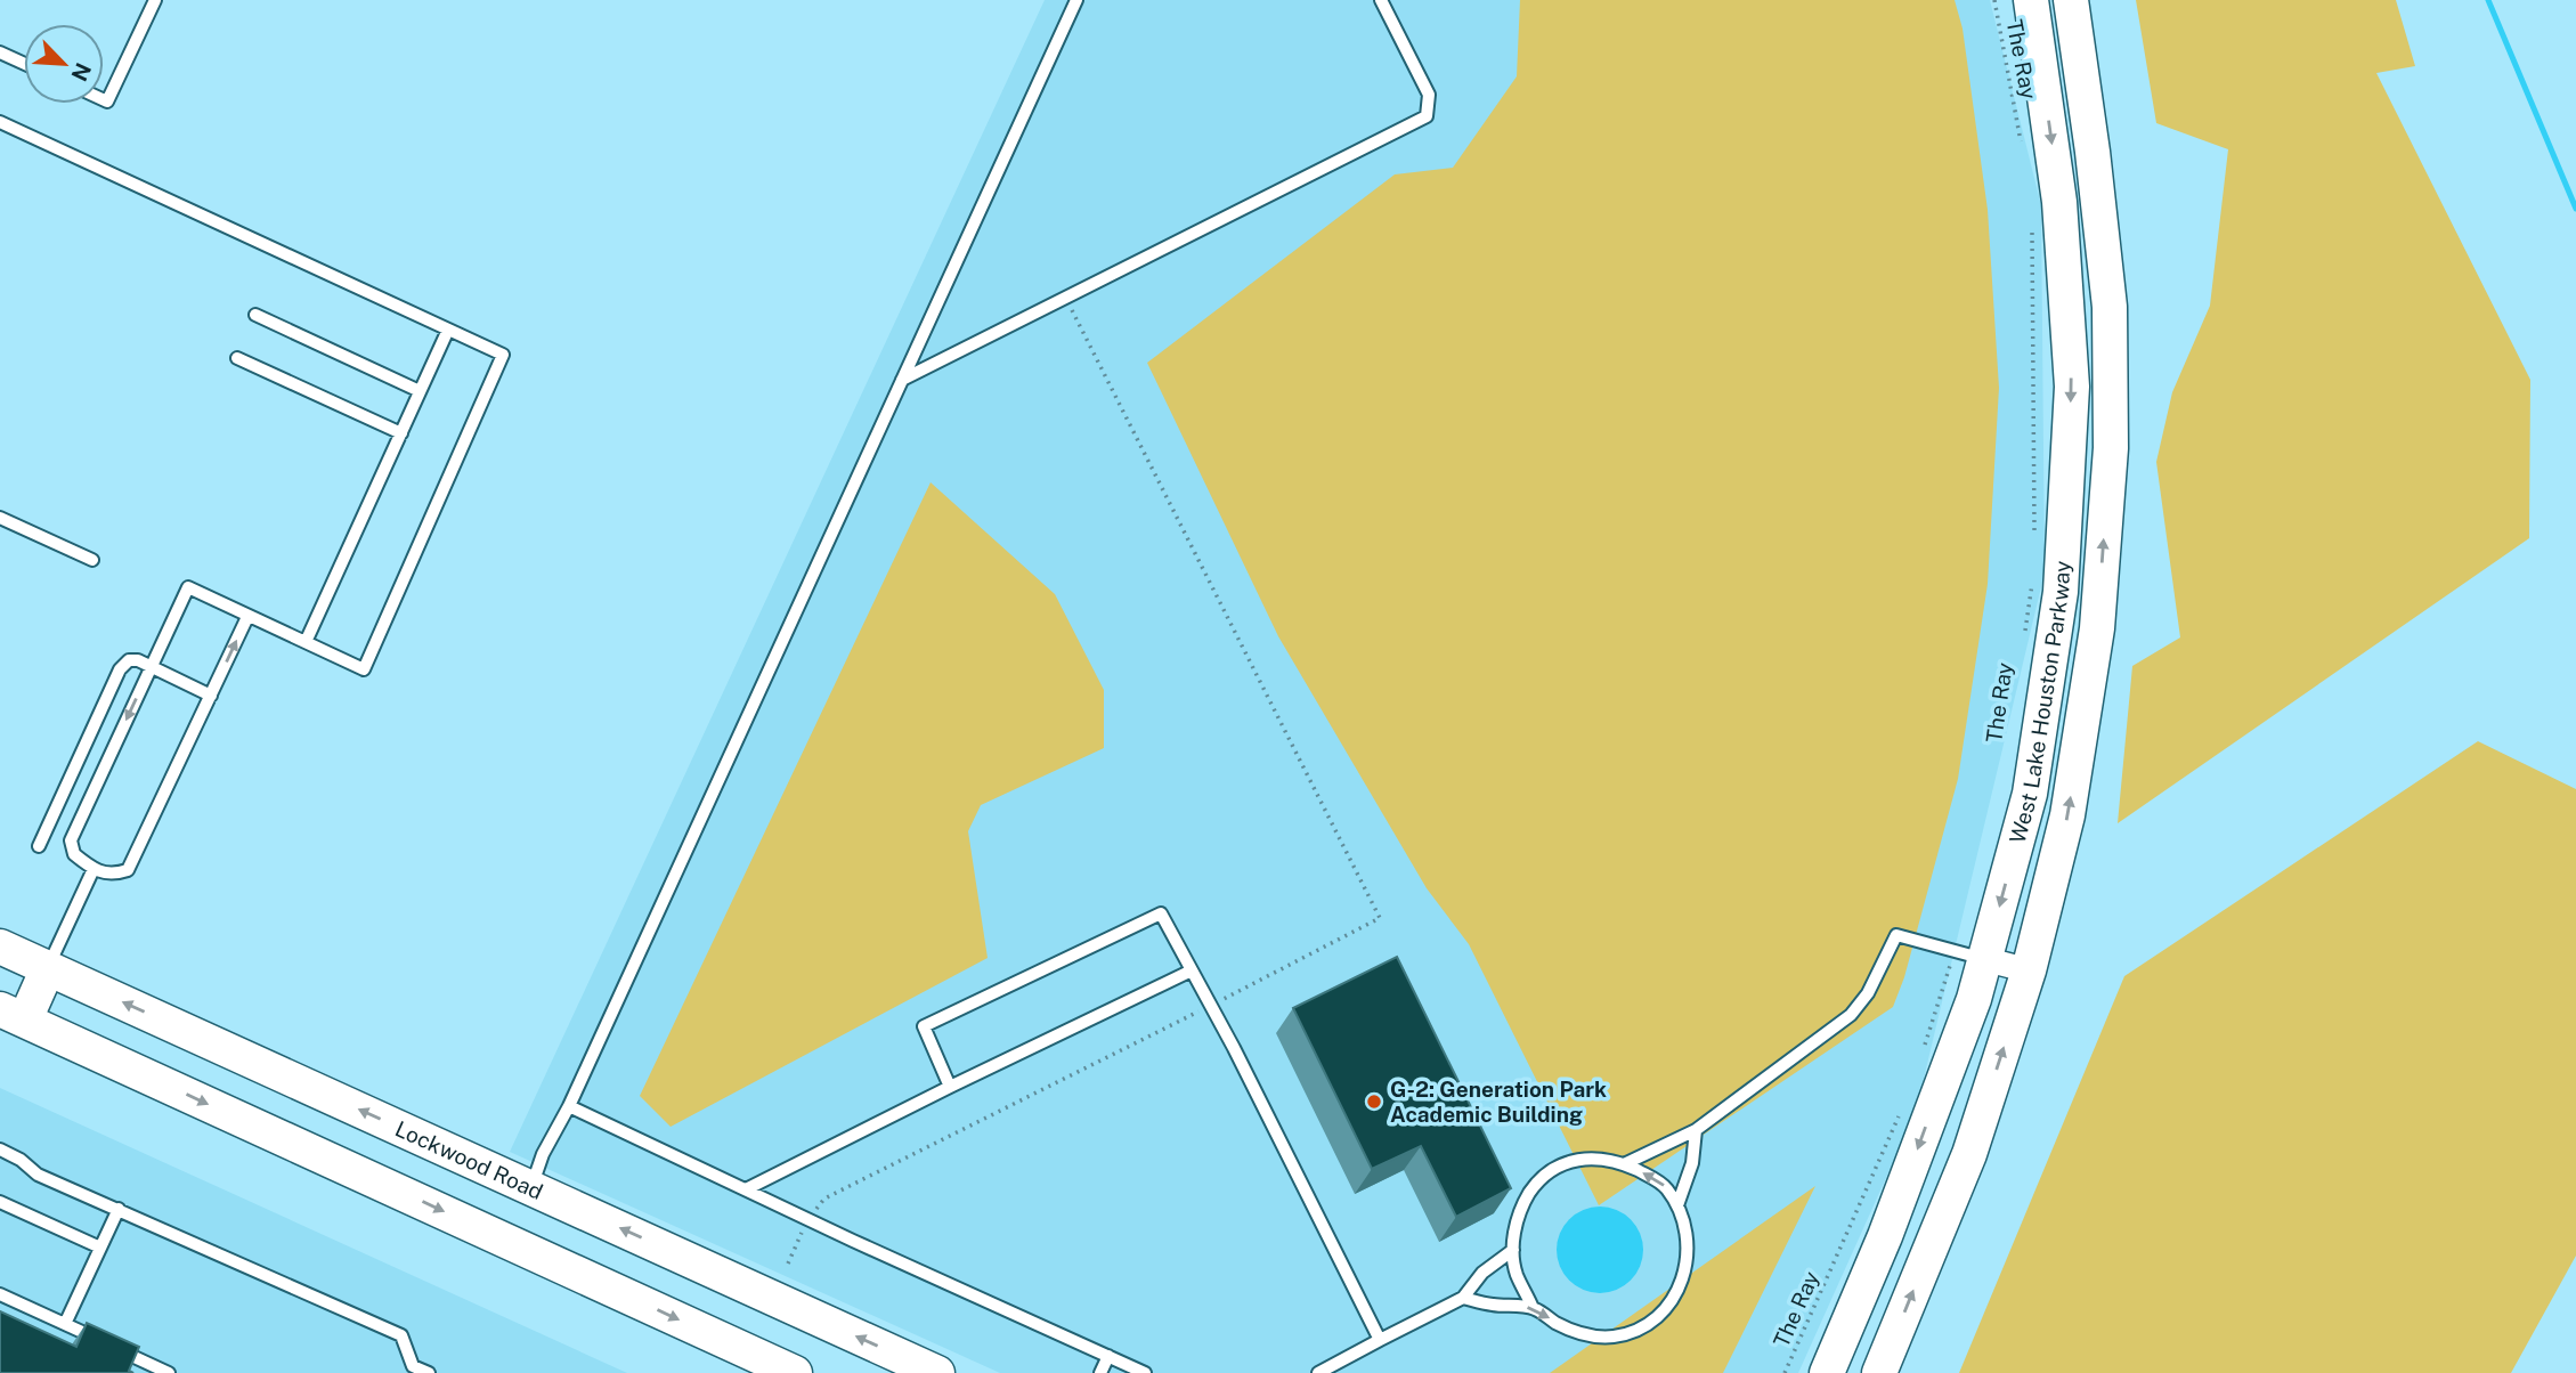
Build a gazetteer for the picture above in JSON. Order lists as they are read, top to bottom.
{
  "streets": {
    "main road": ["West Lake Houston Parkway", "Lockwood Road"],
    "path": ["The Ray"]
  },
  "places": ["G-2: Generation Park Academic Building"],
  "north": "bottom right"
}
